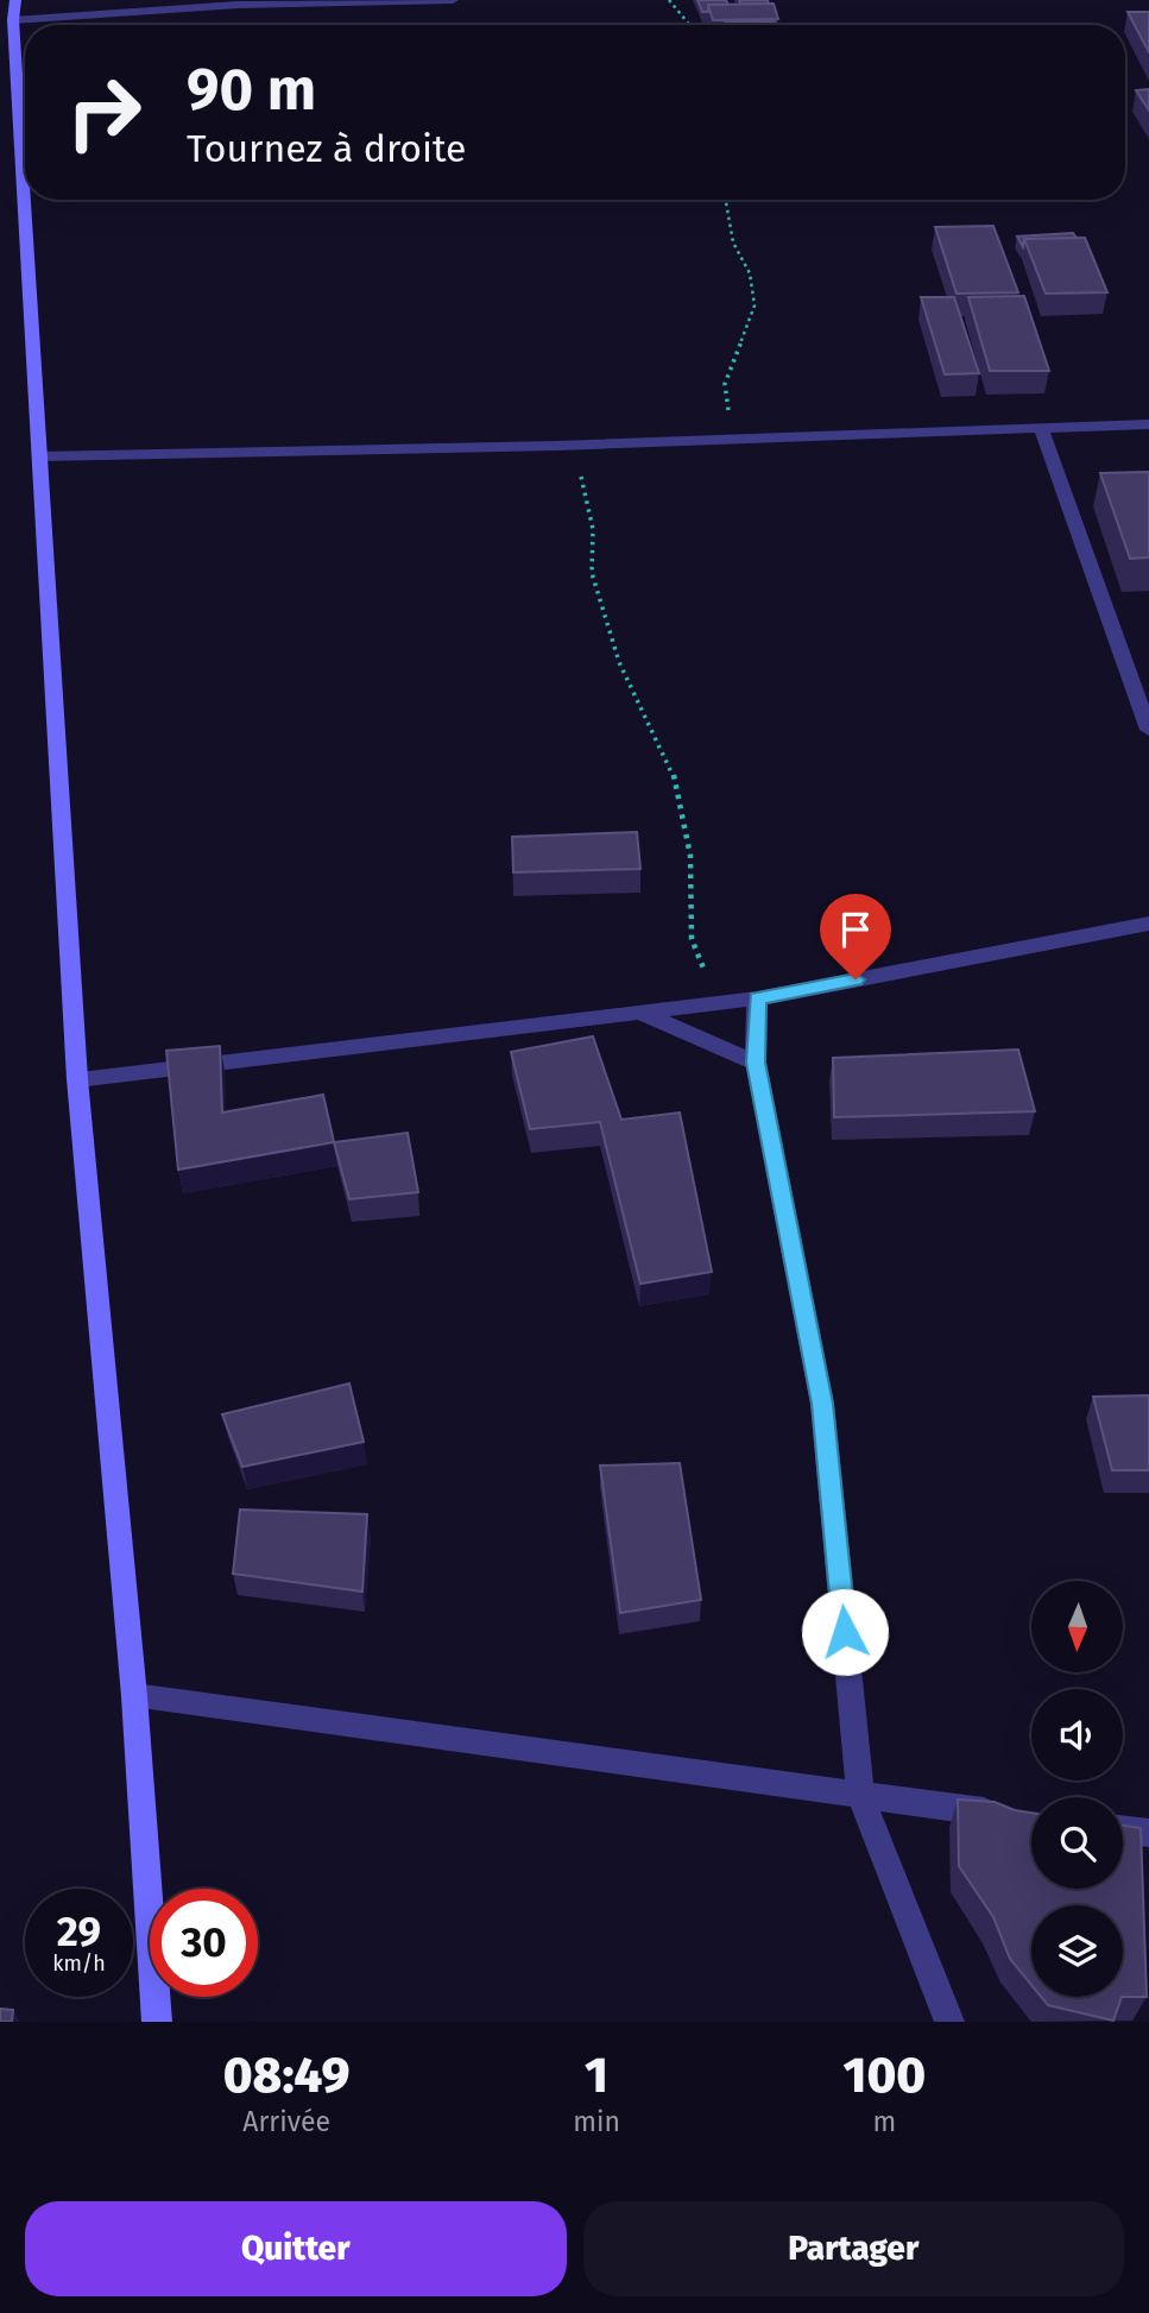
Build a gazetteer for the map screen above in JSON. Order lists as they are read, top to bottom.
{
  "north": "bottom",
  "page": {
    "turn": ["90 m", "Tournez à droite"],
    "speed": "29 km/h",
    "limit": "30",
    "eta": [
      "08:49",
      "Arrivée",
      "1",
      "min",
      "100",
      "m"
    ],
    "buttons": ["Quitter", "Partager"]
  }
}
